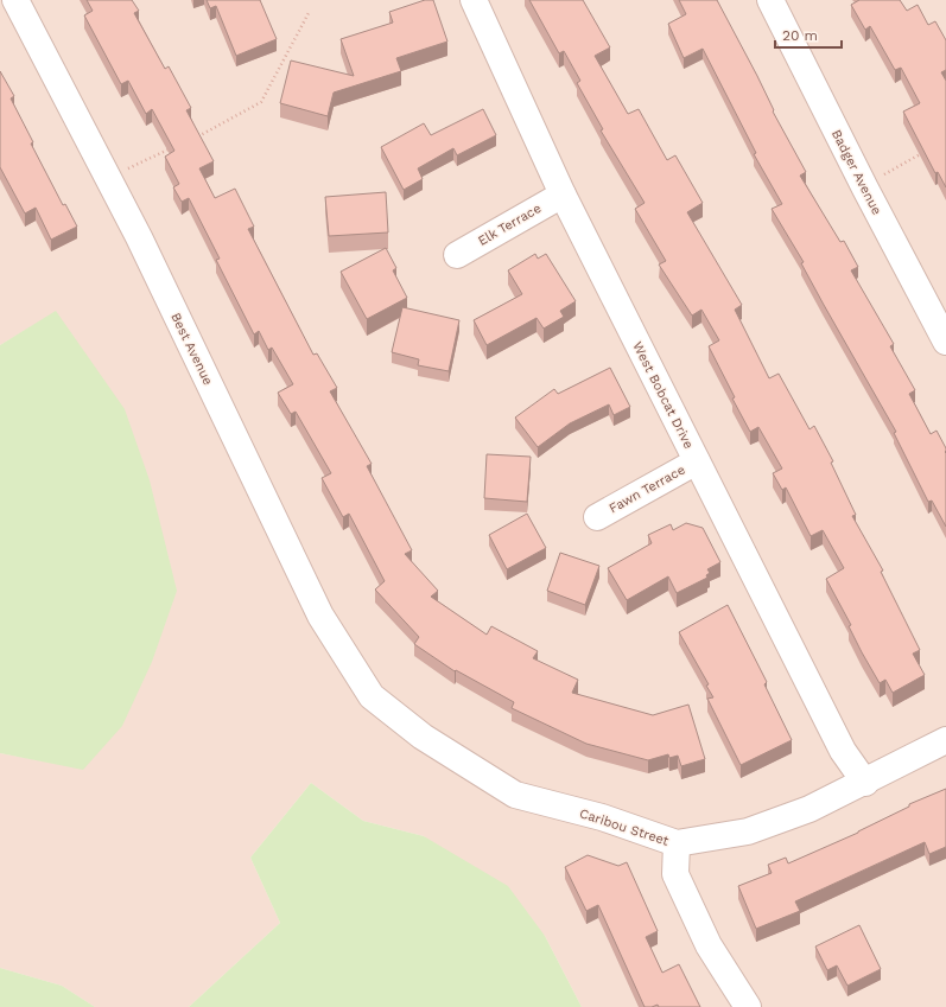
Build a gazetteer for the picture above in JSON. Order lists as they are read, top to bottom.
{
  "streets": {
    "street": [
      "Badger Avenue",
      "Elk Terrace",
      "Best Avenue",
      "West Bobcat Drive",
      "Fawn Terrace",
      "Caribou Street"
    ]
  },
  "crossings": [
    ["Elk Terrace", "West Bobcat Drive"],
    ["Best Avenue", "Caribou Street"],
    ["West Bobcat Drive", "Fawn Terrace"],
    ["West Bobcat Drive", "Caribou Street"]
  ],
  "scale_bar": "20 m"
}
